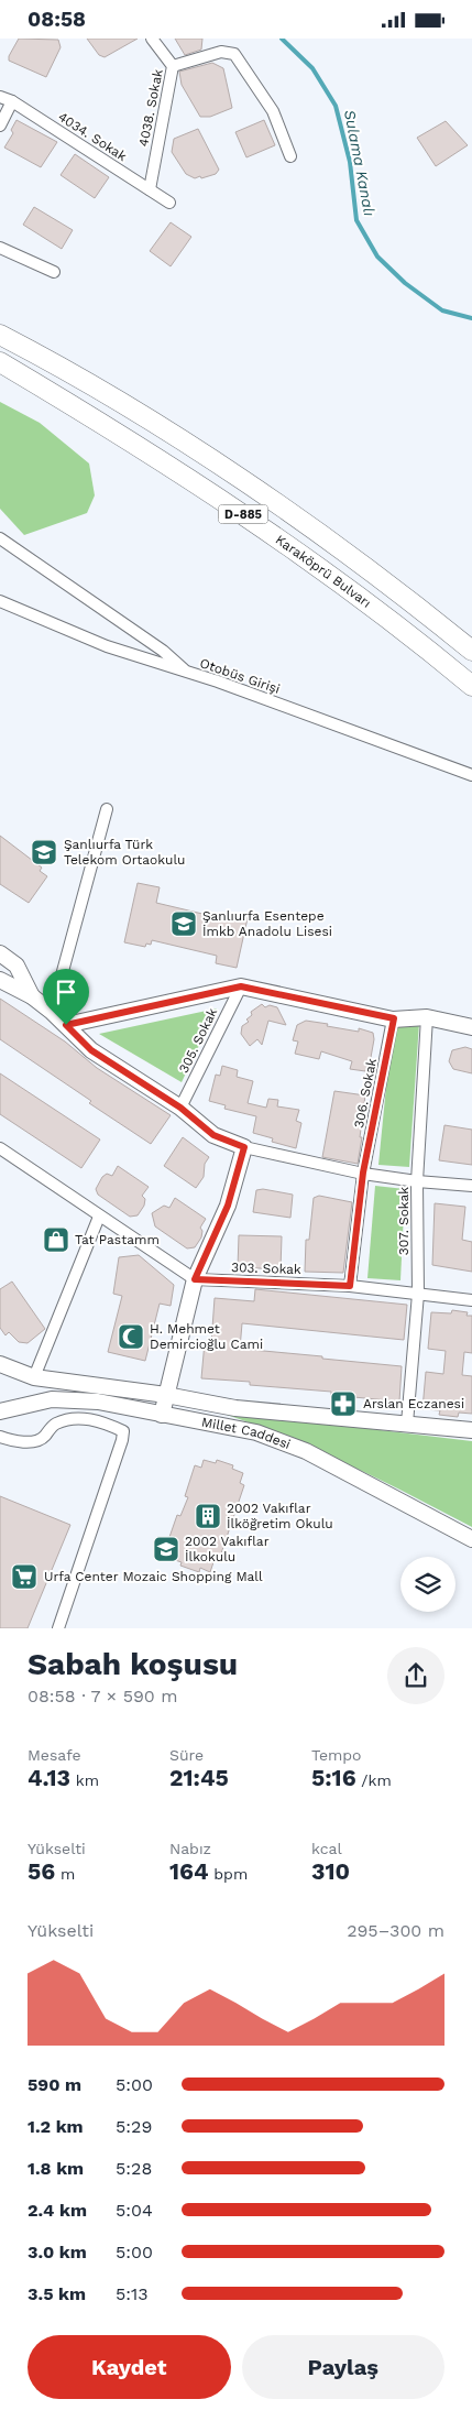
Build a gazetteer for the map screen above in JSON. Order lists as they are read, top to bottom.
{
  "streets": {
    "highway": ["D-885", "Karaköprü Bulvarı"],
    "street": [
      "4038. Sokak",
      "4034. Sokak",
      "Otobüs Girişi",
      "305. Sokak",
      "306. Sokak",
      "307. Sokak",
      "303. Sokak",
      "Millet Caddesi"
    ]
  },
  "crossings": [
    ["4038. Sokak", "4034. Sokak"],
    ["306. Sokak", "303. Sokak"],
    ["307. Sokak", "303. Sokak"],
    ["307. Sokak", "Millet Caddesi"]
  ],
  "water": ["Sulama Kanalı"],
  "places": {
    "school or university": ["Şanlıurfa Türk Telekom Ortaokulu", "Şanlıurfa Esentepe İmkb Anadolu Lisesi", "2002 Vakıflar İlkokulu"],
    "shop": ["Tat Pastamm"],
    "mosque": ["H. Mehmet Demircioğlu Cami"],
    "pharmacy": ["Arslan Eczanesi"],
    "building": ["2002 Vakıflar İlköğretim Okulu"],
    "supermarket": ["Urfa Center Mozaic Shopping Mall"]
  },
  "page": {
    "status": "08:58",
    "heading": ["Sabah koşusu", "08:58 · 7 × 590 m"],
    "stats": [
      ["Mesafe", "4.13 km"],
      ["Süre", "21:45"],
      ["Tempo", "5:16 /km"],
      ["Yükselti", "56 m"],
      ["Nabız", "164 bpm"],
      ["kcal", "310"]
    ],
    "chart": ["Yükselti", "295–300 m"],
    "list": [
      {
        "name": "590 m",
        "note": "5:00"
      },
      {
        "name": "1.2 km",
        "note": "5:29"
      },
      {
        "name": "1.8 km",
        "note": "5:28"
      },
      {
        "name": "2.4 km",
        "note": "5:04"
      },
      {
        "name": "3.0 km",
        "note": "5:00"
      },
      {
        "name": "3.5 km",
        "note": "5:13"
      }
    ],
    "buttons": ["Kaydet", "Paylaş"]
  }
}
